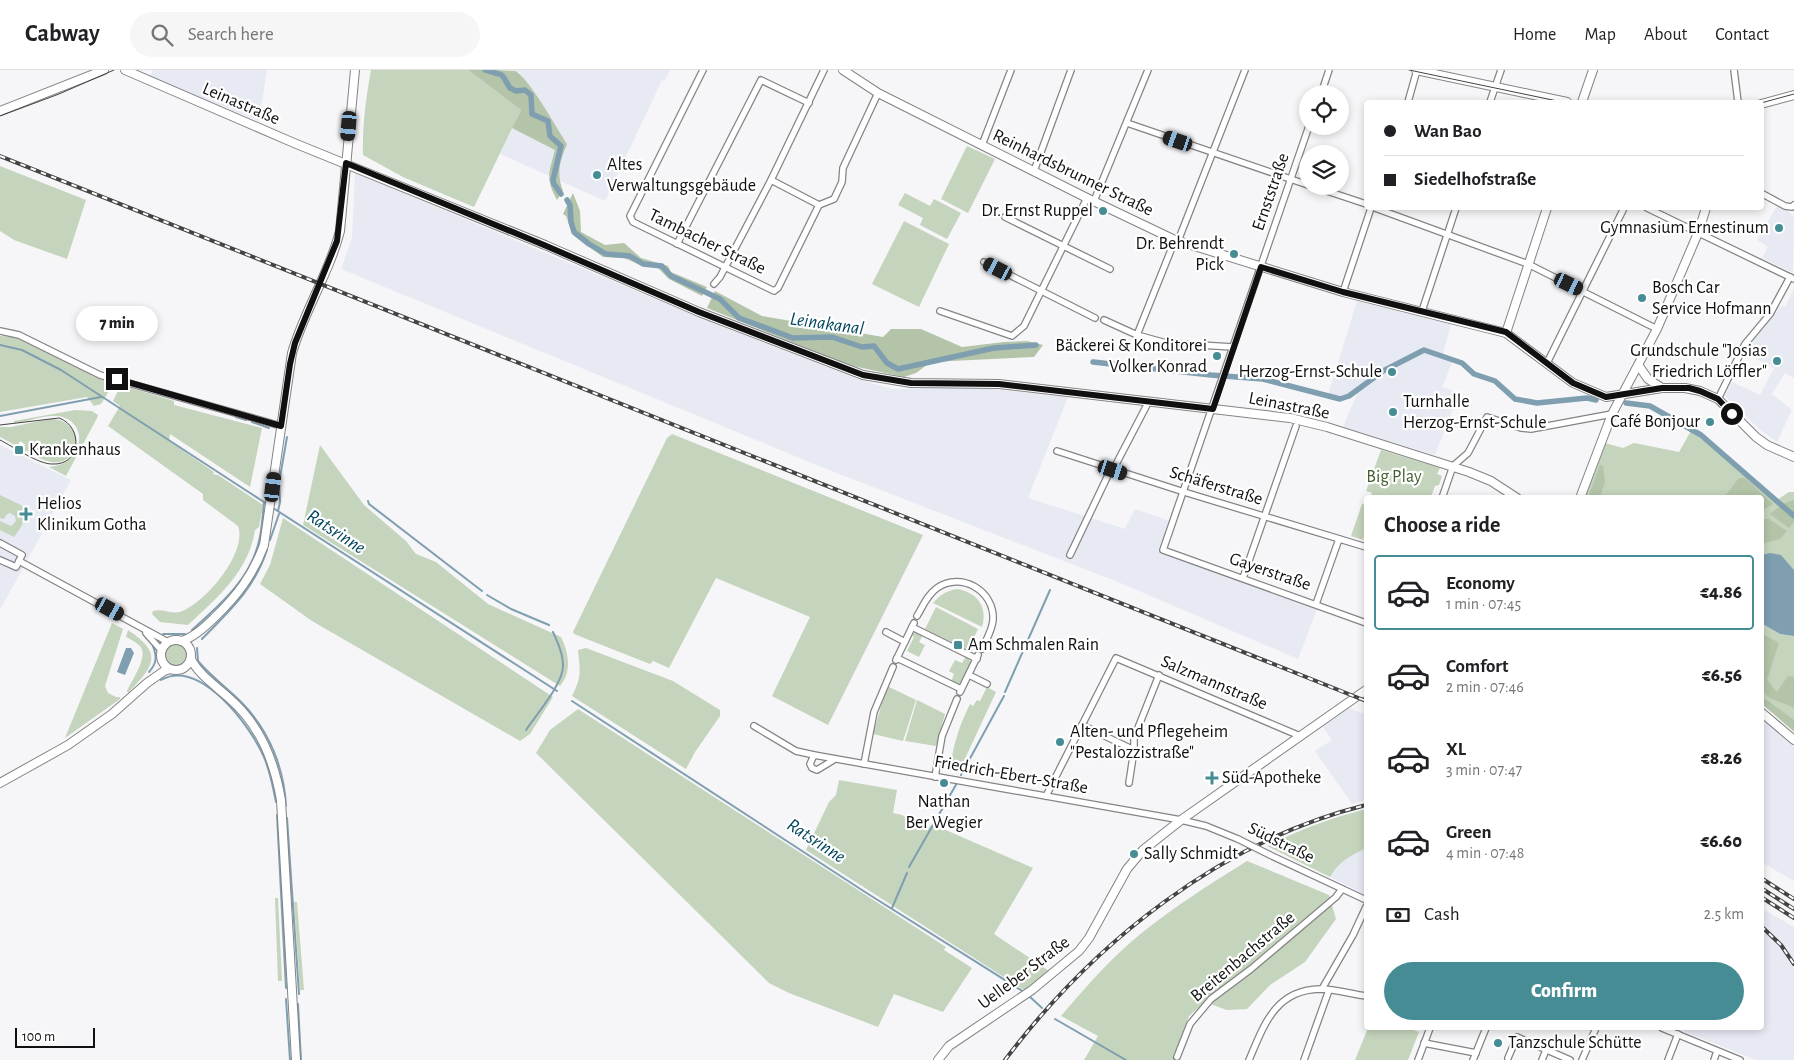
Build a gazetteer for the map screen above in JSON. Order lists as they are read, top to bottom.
{
  "streets": {
    "street": [
      "Leinastraße",
      "Reinhardsbrunner Straße",
      "Ernststraße",
      "Tambacher Straße",
      "Schäferstraße",
      "Gayerstraße",
      "Salzmannstraße",
      "Friedrich-Ebert-Straße",
      "Südstraße",
      "Breitenbachstraße",
      "Uelleber Straße"
    ]
  },
  "crossings": [
    ["Leinastraße", "Ernststraße"],
    ["Reinhardsbrunner Straße", "Ernststraße"],
    ["Ernststraße", "Schäferstraße"],
    ["Ernststraße", "Gayerstraße"],
    ["Salzmannstraße", "Uelleber Straße"],
    ["Friedrich-Ebert-Straße", "Südstraße"],
    ["Friedrich-Ebert-Straße", "Uelleber Straße"],
    ["Südstraße", "Breitenbachstraße"],
    ["Südstraße", "Uelleber Straße"]
  ],
  "water": ["Leinakanal", "Ratsrinne"],
  "parks": ["Big Play"],
  "places": {
    "other": [
      "Altes Verwaltungsgebäude",
      "Dr. Ernst Ruppel",
      "Gymnasium Ernestinum",
      "Dr. Behrendt Pick",
      "Bosch Car Service Hofmann",
      "Bäckerei & Konditorei Volker Konrad",
      "Grundschule \"Josias Friedrich Löffler\"",
      "Herzog-Ernst-Schule",
      "Turnhalle Herzog-Ernst-Schule",
      "Café Bonjour",
      "Alten- und Pflegeheim \"Pestalozzistraße\"",
      "Nathan Ber Wegier",
      "Sally Schmidt",
      "Tanzschule Schütte"
    ],
    "transit": ["Krankenhaus", "Am Schmalen Rain"],
    "health": ["Helios Klinikum Gotha", "Süd-Apotheke"]
  },
  "scale_bar": "100 m",
  "page": {
    "header": "Cabway",
    "search": "Search here",
    "nav": [
      "Home",
      "Map",
      "About",
      "Contact"
    ],
    "banner": ["Wan Bao", "Siedelhofstraße"],
    "bubble": "7 min",
    "heading": "Choose a ride",
    "list": [
      {
        "name": "Economy",
        "note": "1 min · 07:45",
        "value": "€4.86"
      },
      {
        "name": "Comfort",
        "note": "2 min · 07:46",
        "value": "€6.56"
      },
      {
        "name": "XL",
        "note": "3 min · 07:47",
        "value": "€8.26"
      },
      {
        "name": "Green",
        "note": "4 min · 07:48",
        "value": "€6.60"
      }
    ],
    "pay": ["Cash", "2.5 km"],
    "buttons": "Confirm",
    "scale": "100 m"
  }
}
